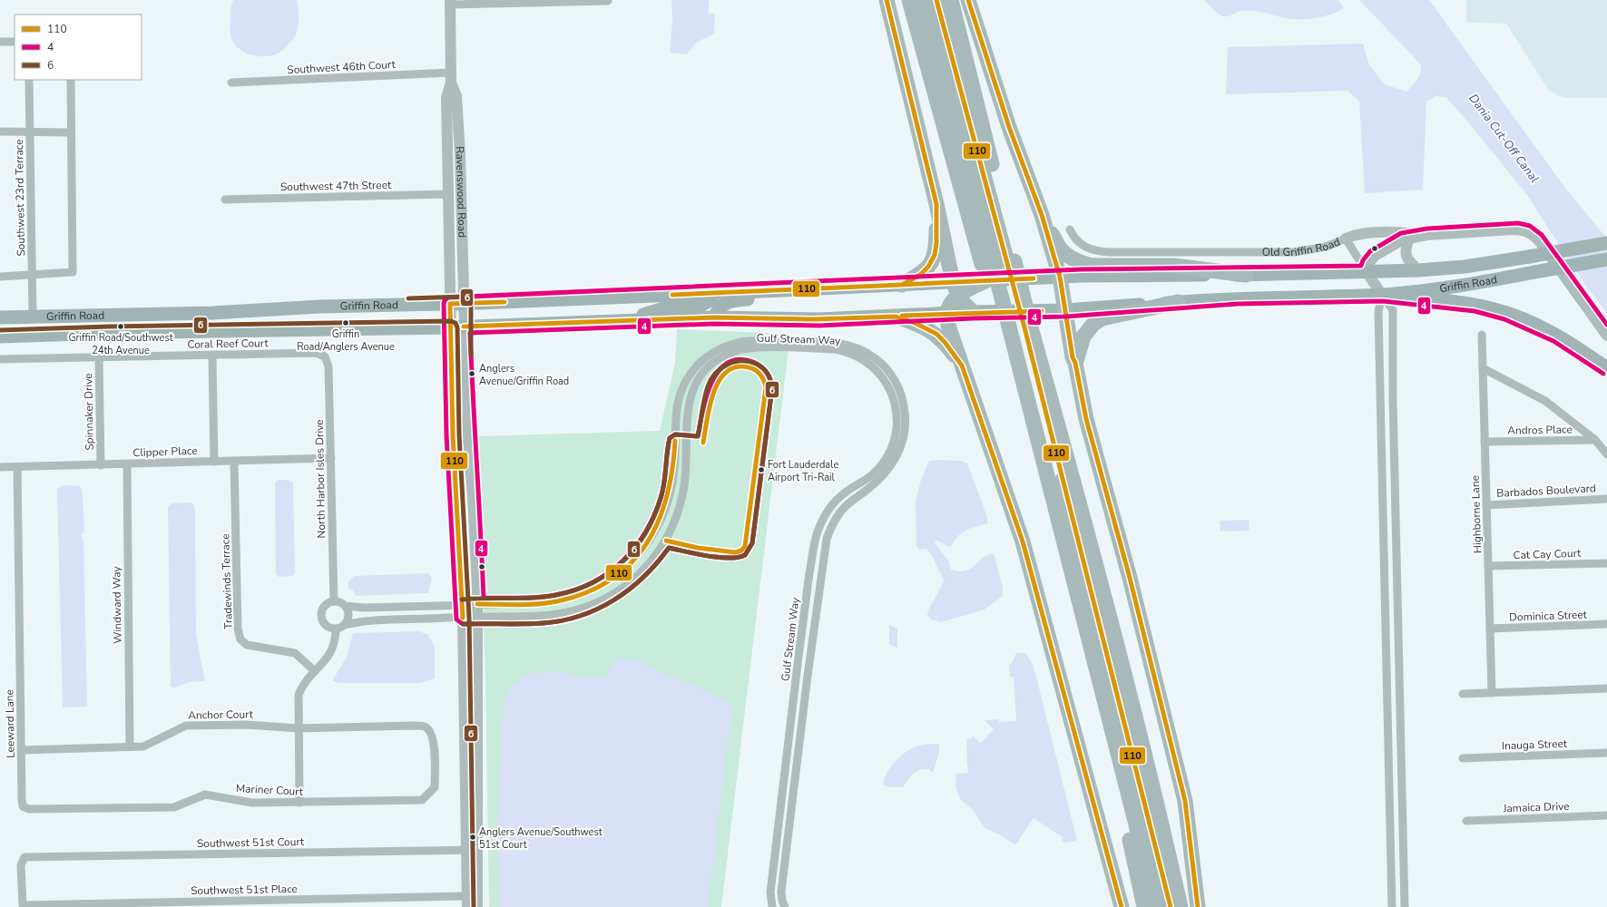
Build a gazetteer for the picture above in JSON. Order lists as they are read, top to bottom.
{
  "streets": {
    "main road": ["Griffin Road"],
    "street": [
      "Southwest 46th Court",
      "Southwest 47th Street",
      "Ravenswood Road",
      "Southwest 23rd Terrace",
      "Old Griffin Road",
      "Gulf Stream Way",
      "Coral Reef Court",
      "Spinnaker Drive",
      "Andros Place",
      "Clipper Place",
      "North Harbor Isles Drive",
      "Barbados Boulevard",
      "Highborne Lane",
      "Cat Cay Court",
      "Tradewinds Terrace",
      "Windward Way",
      "Dominica Street",
      "Anchor Court",
      "Leeward Lane",
      "Inauga Street",
      "Mariner Court",
      "Jamaica Drive",
      "Southwest 51st Court",
      "Southwest 51st Place"
    ]
  },
  "crossings": [
    ["Southwest 46th Court", "Ravenswood Road"],
    ["Southwest 47th Street", "Ravenswood Road"],
    ["Ravenswood Road", "Griffin Road"],
    ["Southwest 23rd Terrace", "Griffin Road"],
    ["Old Griffin Road", "Griffin Road"],
    ["Gulf Stream Way", "North Harbor Isles Drive"],
    ["Coral Reef Court", "Spinnaker Drive"],
    ["Coral Reef Court", "North Harbor Isles Drive"],
    ["Spinnaker Drive", "Clipper Place"],
    ["Andros Place", "Highborne Lane"],
    ["Clipper Place", "North Harbor Isles Drive"],
    ["Clipper Place", "Tradewinds Terrace"],
    ["Clipper Place", "Windward Way"],
    ["Clipper Place", "Leeward Lane"],
    ["Barbados Boulevard", "Highborne Lane"],
    ["Highborne Lane", "Cat Cay Court"],
    ["Highborne Lane", "Dominica Street"],
    ["Windward Way", "Anchor Court"],
    ["Anchor Court", "Leeward Lane"],
    ["Anchor Court", "Mariner Court"],
    ["Leeward Lane", "Mariner Court"],
    ["Southwest 51st Court", "Southwest 51st Place"]
  ],
  "water": ["Dania Cut-Off Canal"],
  "places": [
    "Griffin Road/Anglers Avenue",
    "Griffin Road/Southwest 24th Avenue",
    "Anglers Avenue/Griffin Road",
    "Fort Lauderdale Airport Tri-Rail",
    "Anglers Avenue/Southwest 51st Court"
  ],
  "lines": ["transit line 110", "transit line 4", "transit line 6"],
  "legend": ["110", "4", "6"]
}
